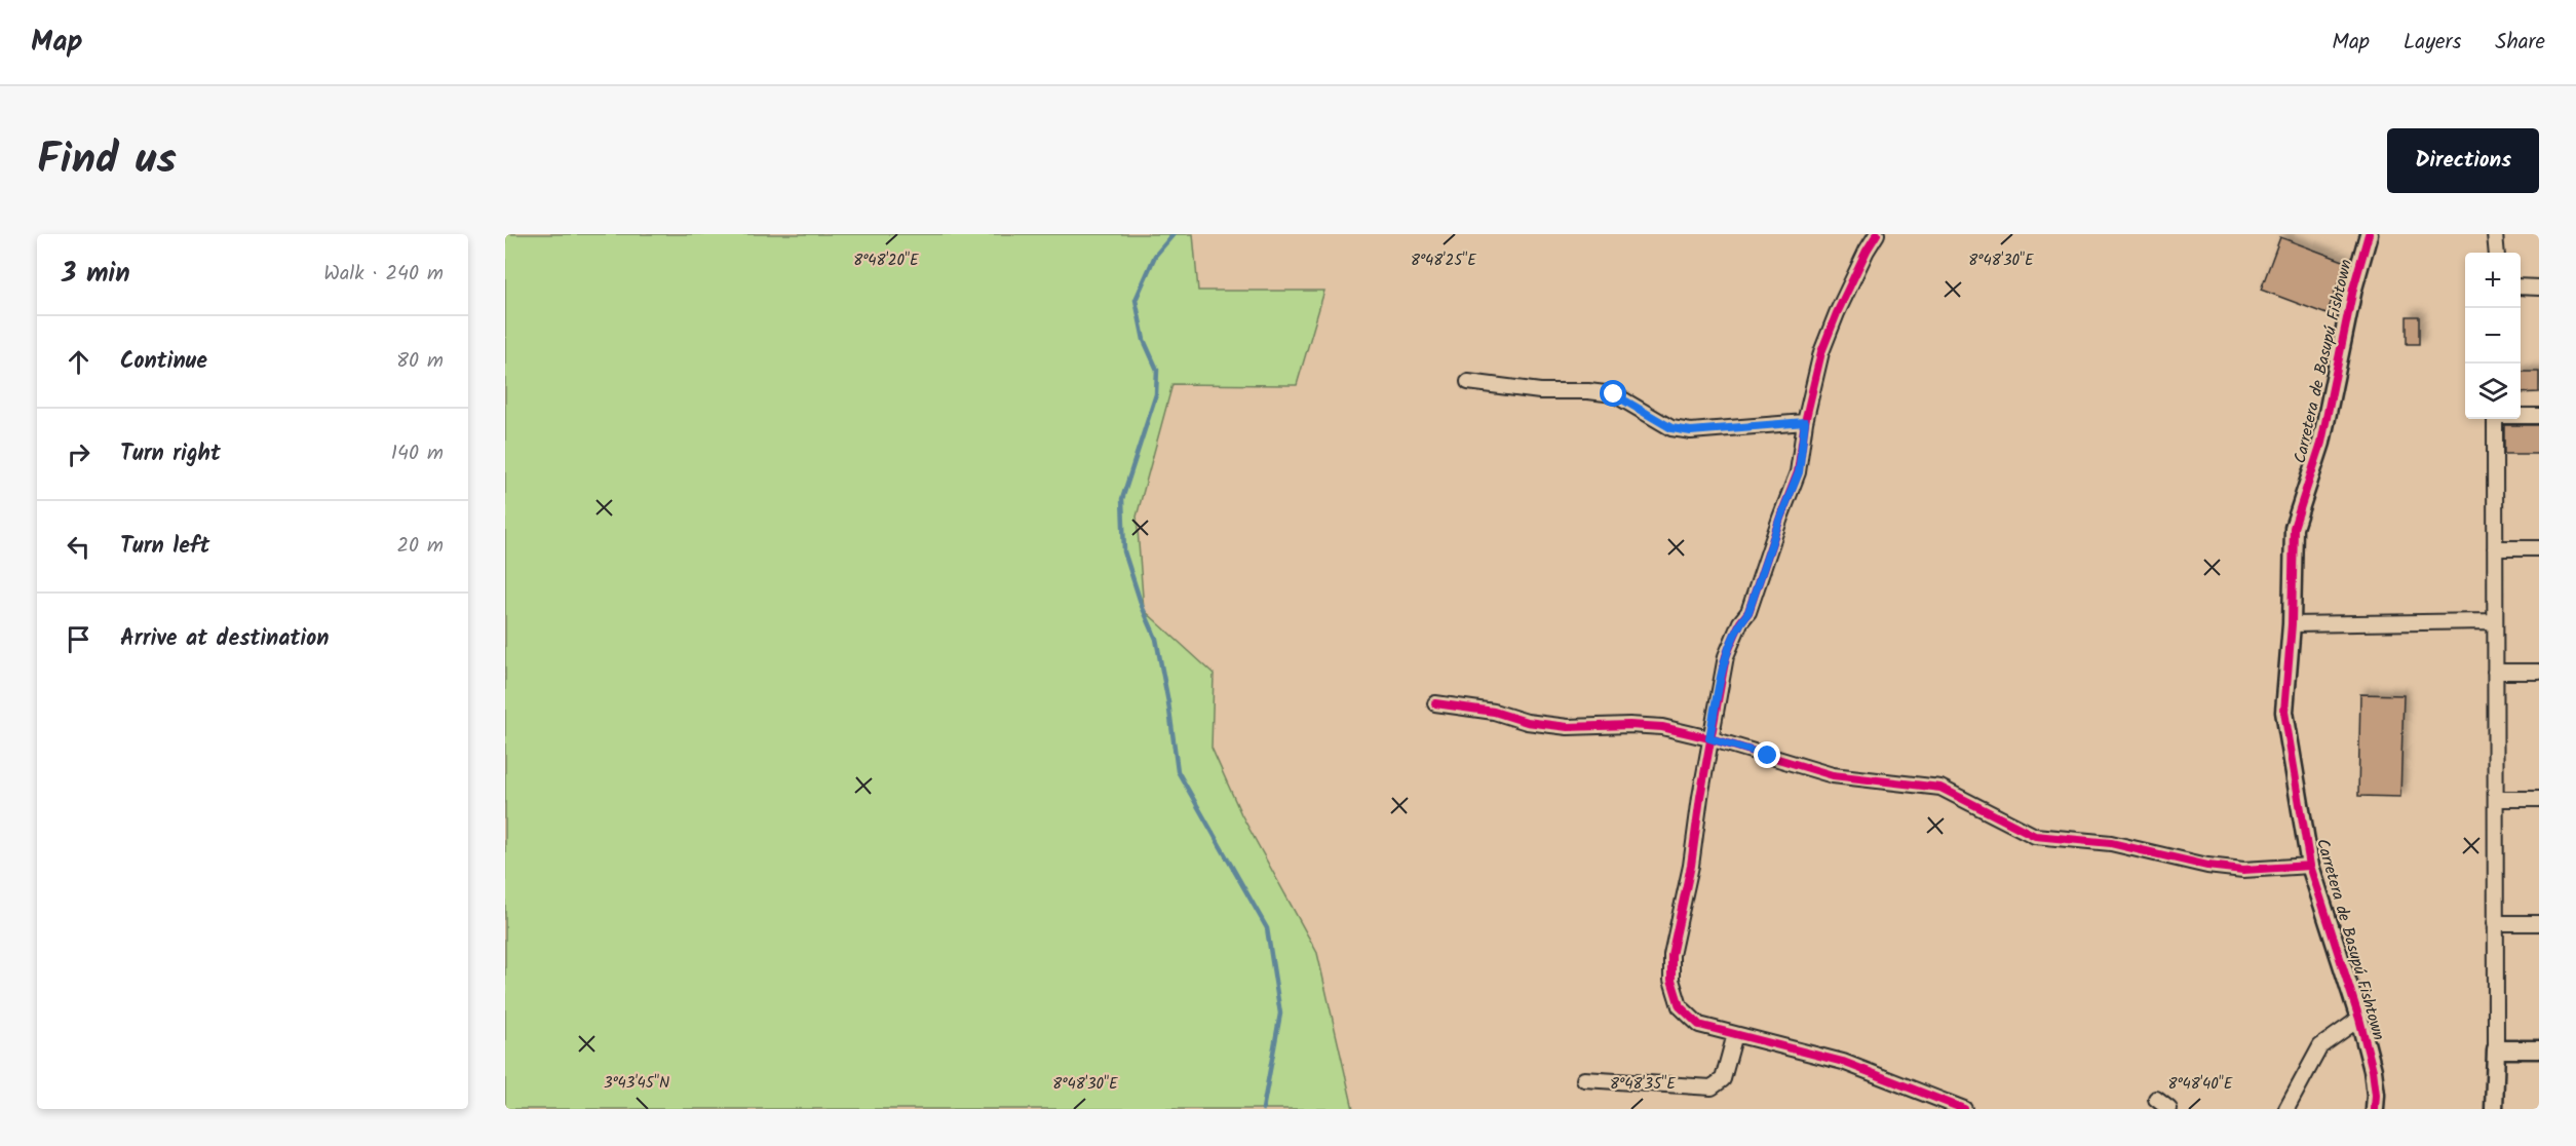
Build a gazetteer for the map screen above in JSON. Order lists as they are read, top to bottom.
{
  "streets": {
    "street": ["Carretera de Basupú Fishtown"]
  },
  "page": {
    "header": "Map",
    "nav": ["Map", "Layers", "Share"],
    "title": "Find us",
    "buttons": "Directions",
    "heading": ["3 min", "Walk · 240 m"],
    "map_buttons": ["+", "−"],
    "list": [
      ["Continue", "80 m"],
      ["Turn right", "140 m"],
      ["Turn left", "20 m"],
      "Arrive at destination"
    ]
  },
  "coordinates": [
    "8°48'20\"E",
    "8°48'25\"E",
    "8°48'30\"E",
    "3°43'45\"N",
    "8°48'35\"E",
    "8°48'40\"E"
  ]
}
